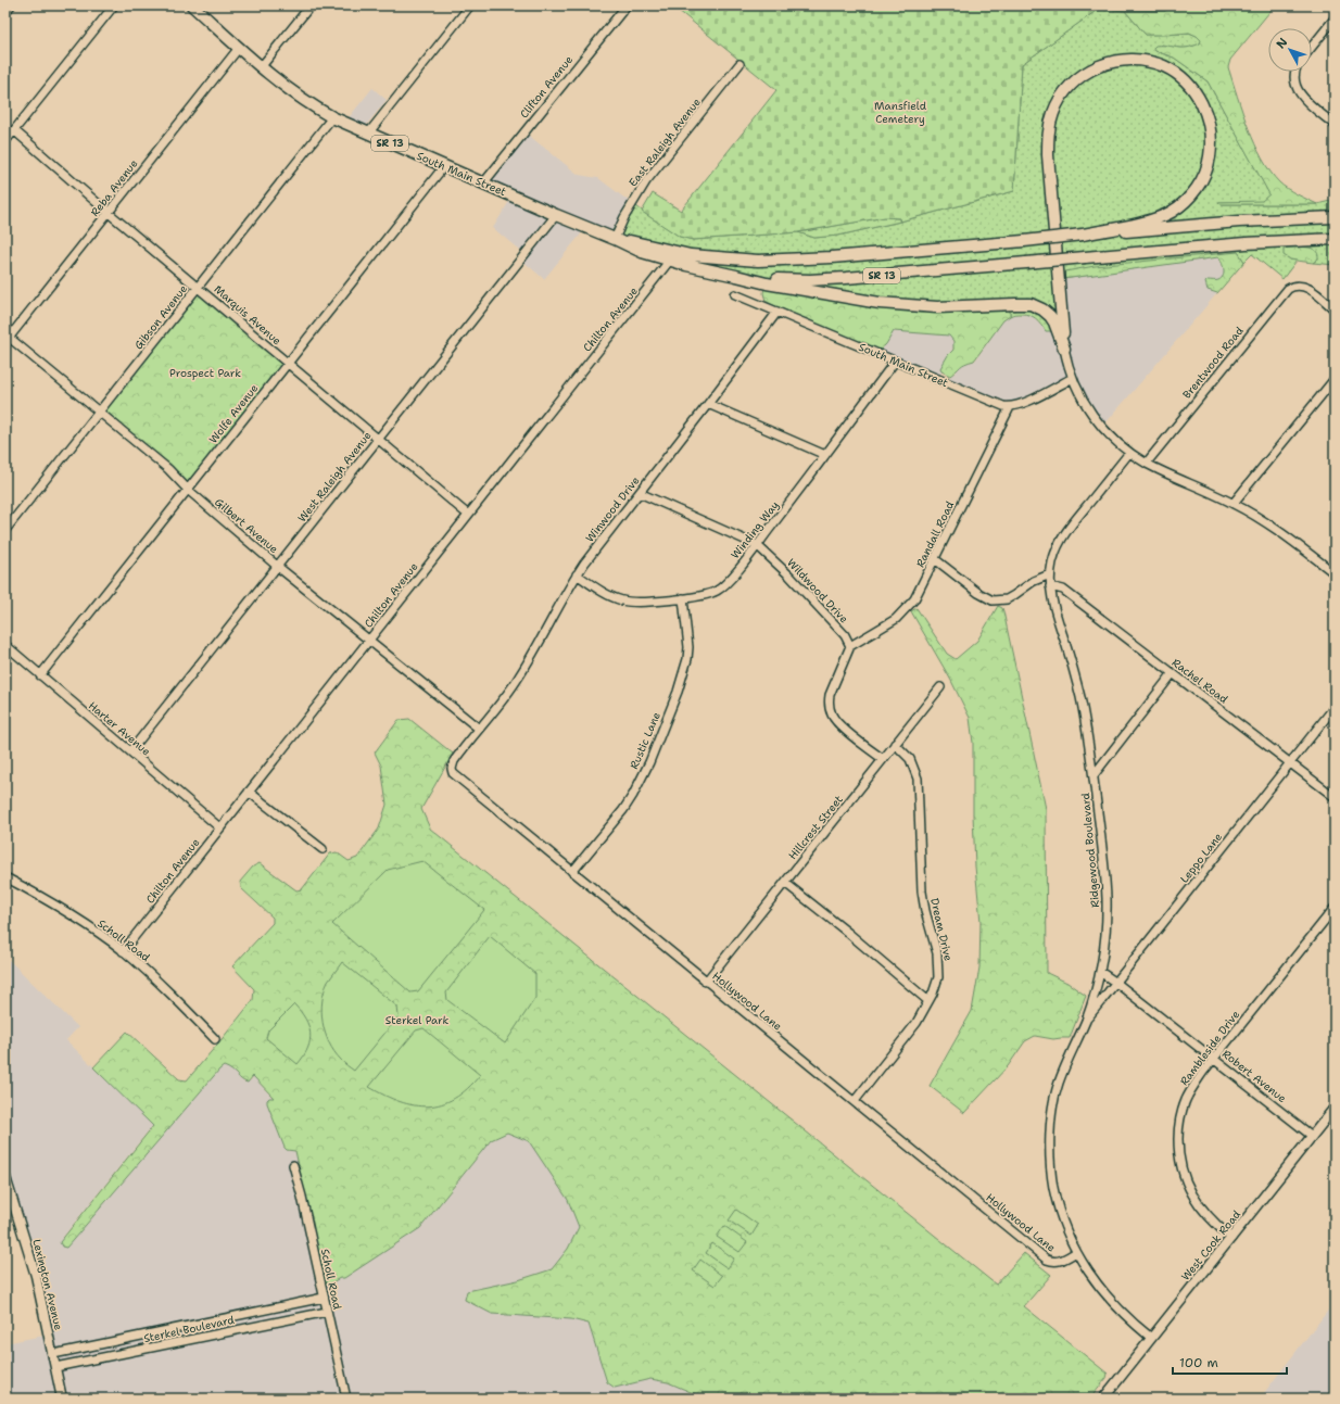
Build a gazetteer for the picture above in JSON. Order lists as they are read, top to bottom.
{
  "streets": {
    "highway": ["SR 13", "South Main Street"],
    "main road": ["West Cook Road", "Lexington Avenue"],
    "street": [
      "Clifton Avenue",
      "East Raleigh Avenue",
      "Reba Avenue",
      "Marquis Avenue",
      "Gibson Avenue",
      "Chilton Avenue",
      "Brentwood Road",
      "Wolfe Avenue",
      "West Raleigh Avenue",
      "Winwood Drive",
      "Gilbert Avenue",
      "Winding Way",
      "Randall Road",
      "Wildwood Drive",
      "Rachel Road",
      "Harter Avenue",
      "Rustic Lane",
      "Hillcrest Street",
      "Ridgewood Boulevard",
      "Leppo Lane",
      "Dream Drive",
      "Scholl Road",
      "Hollywood Lane",
      "Rambleside Drive",
      "Robert Avenue",
      "Sterkel Boulevard"
    ]
  },
  "crossings": [
    ["Clifton Avenue", "South Main Street"],
    ["East Raleigh Avenue", "South Main Street"],
    ["SR 13", "South Main Street"],
    ["South Main Street", "Reba Avenue"],
    ["South Main Street", "Gibson Avenue"],
    ["South Main Street", "Chilton Avenue"],
    ["South Main Street", "Wolfe Avenue"],
    ["South Main Street", "West Raleigh Avenue"],
    ["South Main Street", "Winwood Drive"],
    ["South Main Street", "Winding Way"],
    ["South Main Street", "Randall Road"],
    ["Reba Avenue", "Marquis Avenue"],
    ["Reba Avenue", "Gilbert Avenue"],
    ["Marquis Avenue", "Gibson Avenue"],
    ["Marquis Avenue", "Chilton Avenue"],
    ["Marquis Avenue", "Wolfe Avenue"],
    ["Marquis Avenue", "West Raleigh Avenue"],
    ["Gibson Avenue", "Gilbert Avenue"],
    ["Chilton Avenue", "Gilbert Avenue"],
    ["Chilton Avenue", "Harter Avenue"],
    ["Chilton Avenue", "Scholl Road"],
    ["Wolfe Avenue", "Gilbert Avenue"],
    ["Wolfe Avenue", "Harter Avenue"],
    ["West Raleigh Avenue", "Gilbert Avenue"],
    ["West Raleigh Avenue", "Harter Avenue"],
    ["Winwood Drive", "Gilbert Avenue"],
    ["Winwood Drive", "Winding Way"],
    ["Winwood Drive", "Wildwood Drive"],
    ["Winwood Drive", "Hollywood Lane"],
    ["Gilbert Avenue", "Hollywood Lane"],
    ["Winding Way", "Wildwood Drive"],
    ["Winding Way", "Rustic Lane"],
    ["Randall Road", "Wildwood Drive"],
    ["Rachel Road", "Ridgewood Boulevard"],
    ["Rachel Road", "Leppo Lane"],
    ["Rustic Lane", "Hollywood Lane"],
    ["Hillcrest Street", "Dream Drive"],
    ["Hillcrest Street", "Hollywood Lane"],
    ["Ridgewood Boulevard", "Leppo Lane"],
    ["Ridgewood Boulevard", "Hollywood Lane"],
    ["Ridgewood Boulevard", "Robert Avenue"],
    ["Ridgewood Boulevard", "West Cook Road"],
    ["Leppo Lane", "Robert Avenue"],
    ["Dream Drive", "Hollywood Lane"],
    ["Scholl Road", "Sterkel Boulevard"],
    ["Rambleside Drive", "Robert Avenue"],
    ["Rambleside Drive", "West Cook Road"],
    ["Robert Avenue", "West Cook Road"],
    ["Lexington Avenue", "Sterkel Boulevard"]
  ],
  "parks": ["Mansfield Cemetery", "Prospect Park", "Sterkel Park"],
  "scale_bar": "100 m",
  "north": "top left"
}
